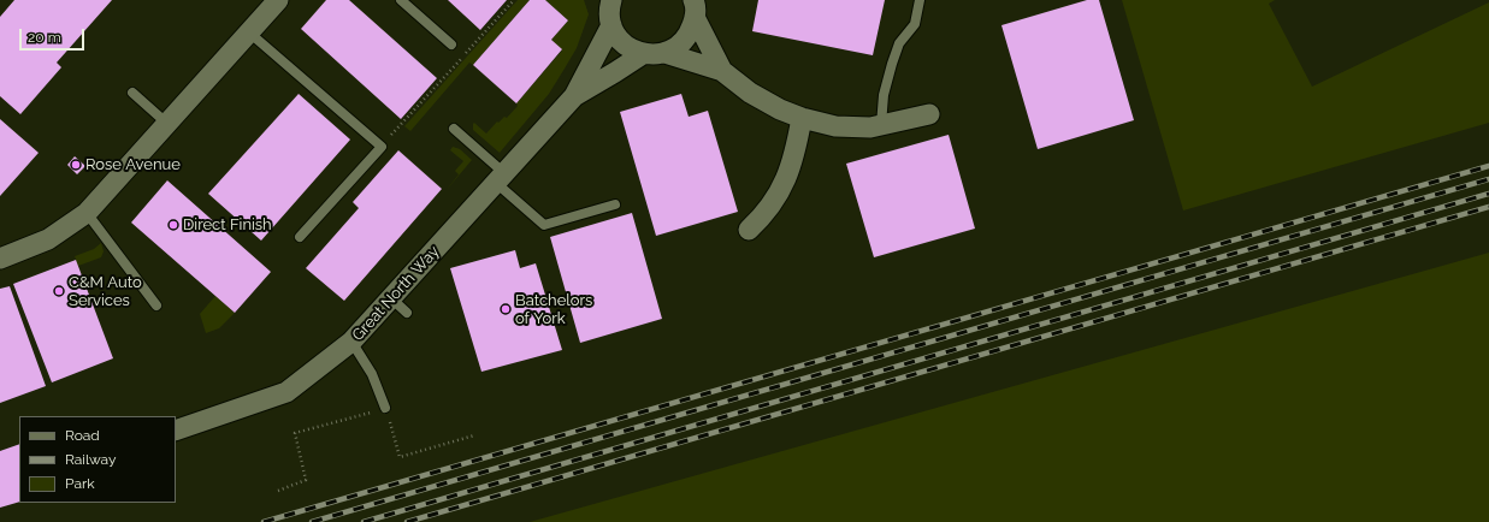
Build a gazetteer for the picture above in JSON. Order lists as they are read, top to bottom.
{
  "streets": {
    "street": ["Great North Way"]
  },
  "places": [
    "Rose Avenue",
    "Direct Finish",
    "C&M Auto Services",
    "Batchelors of York"
  ],
  "legend": ["Road", "Railway", "Park"],
  "scale_bar": "20 m"
}
